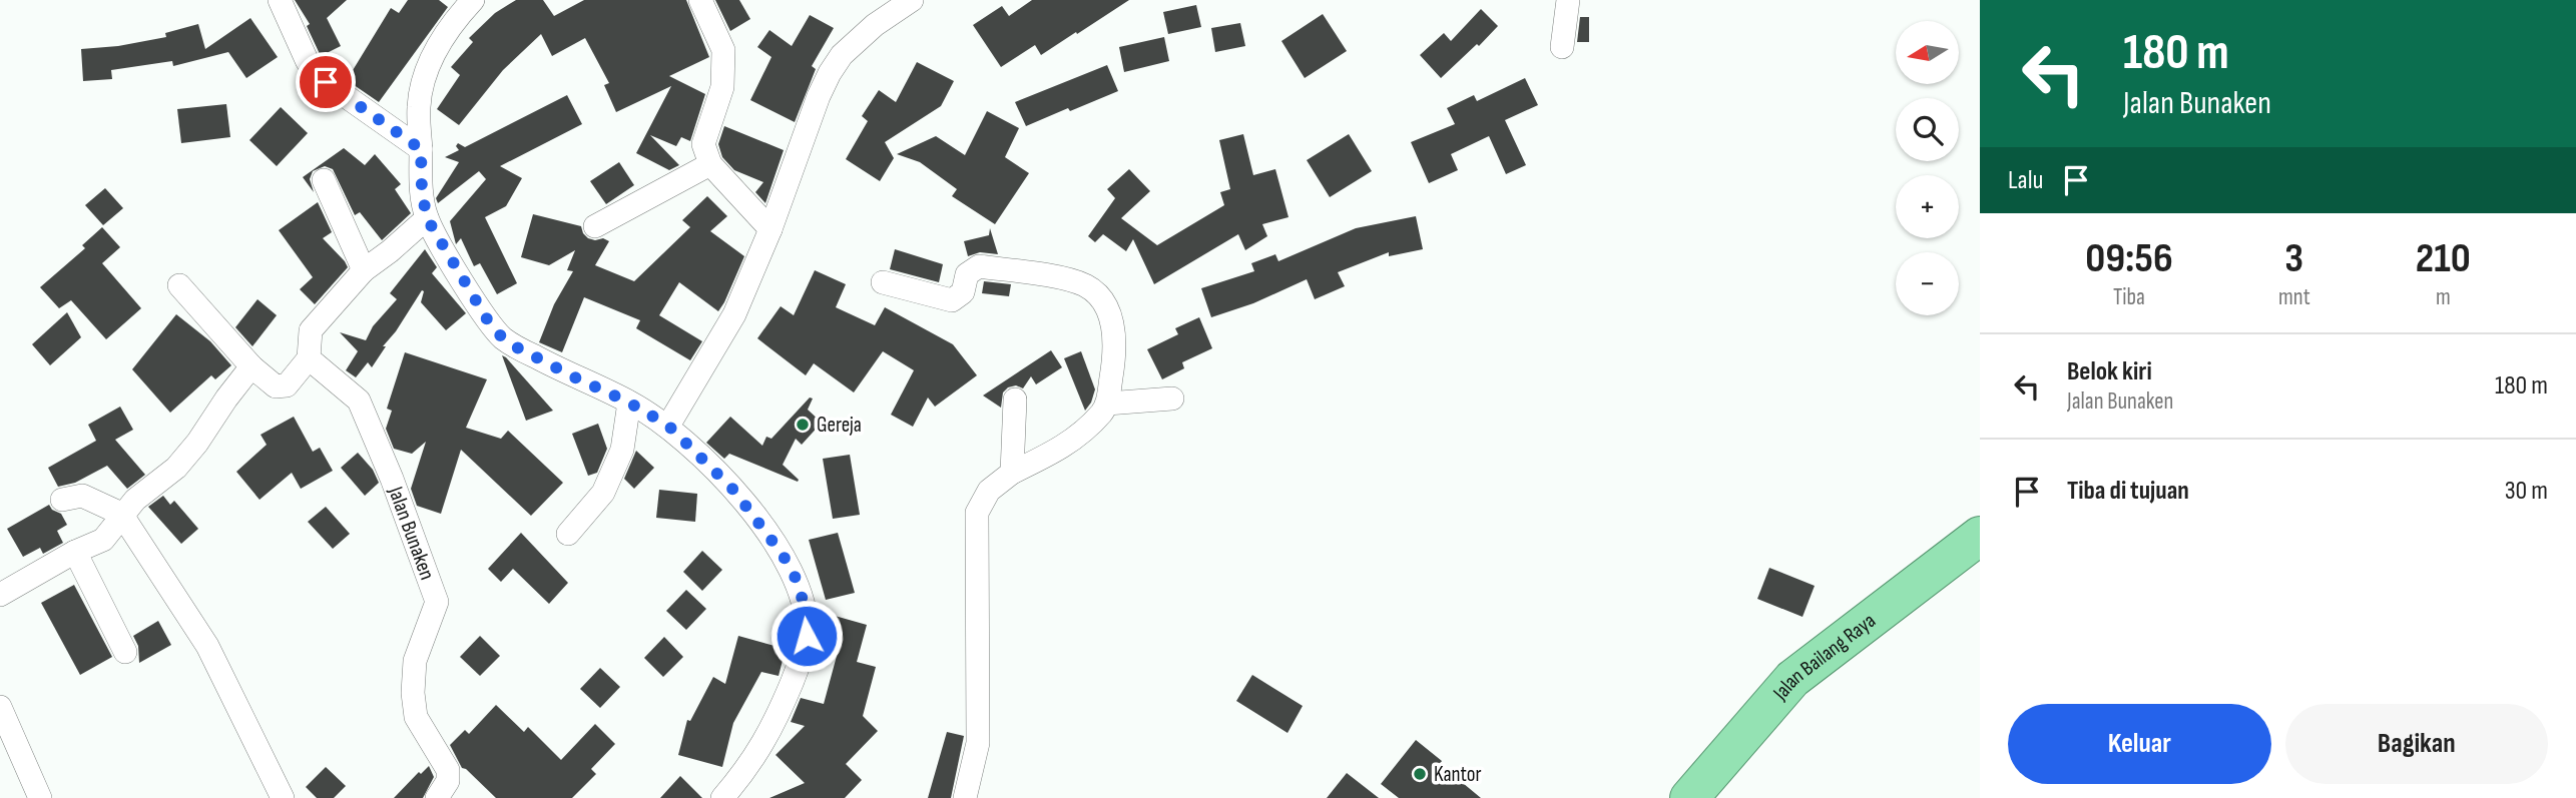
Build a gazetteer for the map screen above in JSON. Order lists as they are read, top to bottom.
{
  "streets": {
    "highway": ["Jalan Bailang Raya"],
    "street": ["Jalan Bunaken"]
  },
  "places": ["Gereja", "Kantor"],
  "north": "left",
  "page": {
    "turn": ["180 m", "Jalan Bunaken"],
    "map_buttons": ["+", "−"],
    "then": "Lalu",
    "eta": [
      "09:56",
      "Tiba",
      "3",
      "mnt",
      "210",
      "m"
    ],
    "list": [
      {
        "name": "Belok kiri",
        "note": "Jalan Bunaken",
        "value": "180 m"
      },
      {
        "name": "Tiba di tujuan",
        "value": "30 m"
      }
    ],
    "buttons": ["Keluar", "Bagikan"]
  }
}
